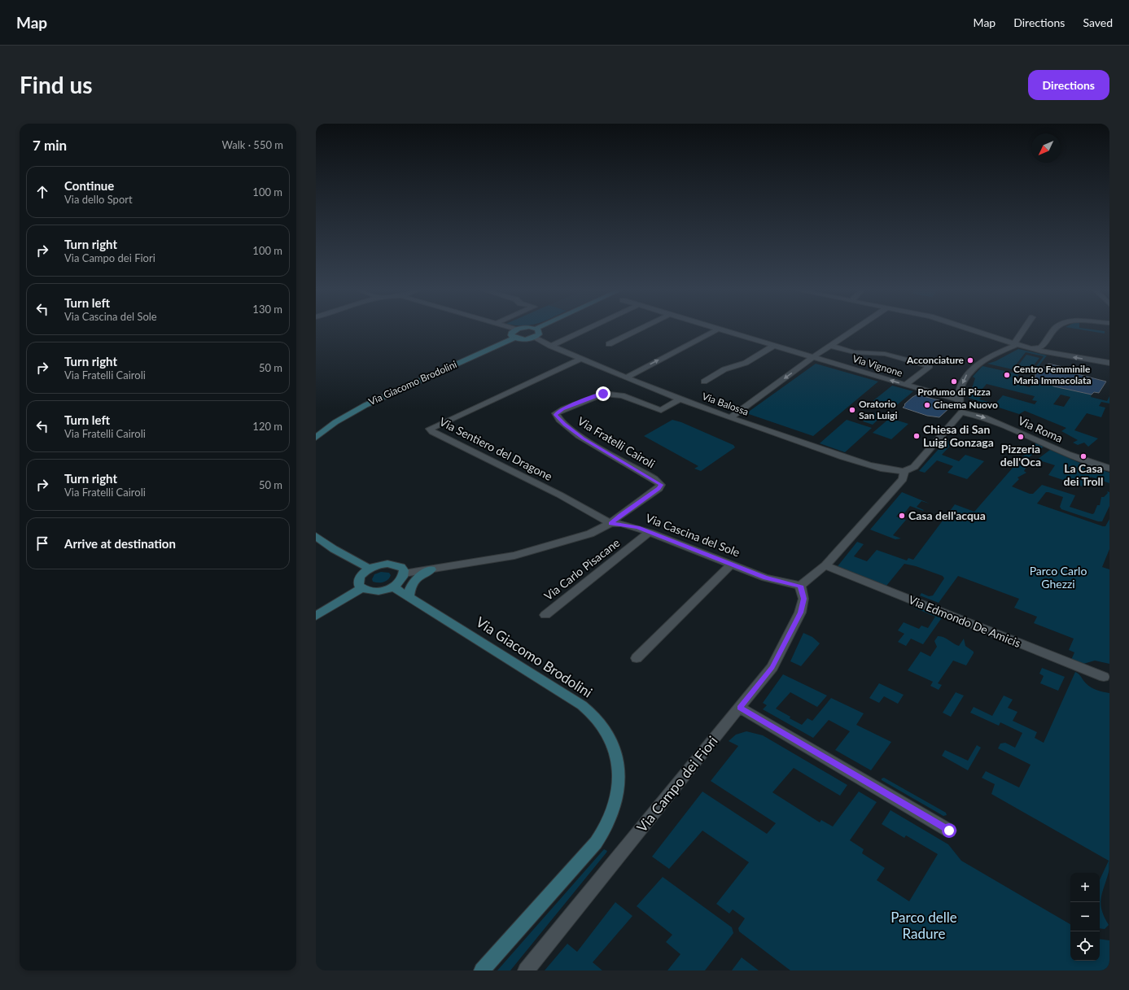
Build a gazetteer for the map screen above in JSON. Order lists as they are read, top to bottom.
{
  "streets": {
    "street": [
      "Via Vignone",
      "Via Giacomo Brodolini",
      "Via Balossa",
      "Via Roma",
      "Via Fratelli Cairoli",
      "Via Sentiero del Dragone",
      "Via Cascina del Sole",
      "Via Carlo Pisacane",
      "Via Edmondo De Amicis",
      "Via Campo dei Fiori"
    ]
  },
  "crossings": [
    ["Via Balossa", "Via Fratelli Cairoli"],
    ["Via Balossa", "Via Sentiero del Dragone"],
    ["Via Fratelli Cairoli", "Via Sentiero del Dragone"],
    ["Via Fratelli Cairoli", "Via Cascina del Sole"],
    ["Via Sentiero del Dragone", "Via Cascina del Sole"],
    ["Via Cascina del Sole", "Via Carlo Pisacane"],
    ["Via Cascina del Sole", "Via Campo dei Fiori"]
  ],
  "one_way": ["Via Vignone"],
  "parks": ["Parco Carlo Ghezzi", "Parco delle Radure"],
  "places": [
    "Acconciature",
    "Centro Femminile Maria Immacolata",
    "Profumo di Pizza",
    "Cinema Nuovo",
    "Oratorio San Luigi",
    "Chiesa di San Luigi Gonzaga",
    "Pizzeria dell'Oca",
    "La Casa dei Troll",
    "Casa dell'acqua"
  ],
  "north": "bottom left",
  "page": {
    "header": "Map",
    "nav": ["Map", "Directions", "Saved"],
    "buttons": "Directions",
    "title": "Find us",
    "heading": ["7 min", "Walk · 550 m"],
    "list": [
      ["Continue", "Via dello Sport", "100 m"],
      ["Turn right", "Via Campo dei Fiori", "100 m"],
      ["Turn left", "Via Cascina del Sole", "130 m"],
      ["Turn right", "Via Fratelli Cairoli", "50 m"],
      ["Turn left", "Via Fratelli Cairoli", "120 m"],
      ["Turn right", "Via Fratelli Cairoli", "50 m"],
      "Arrive at destination"
    ],
    "map_buttons": ["+", "−"]
  }
}
